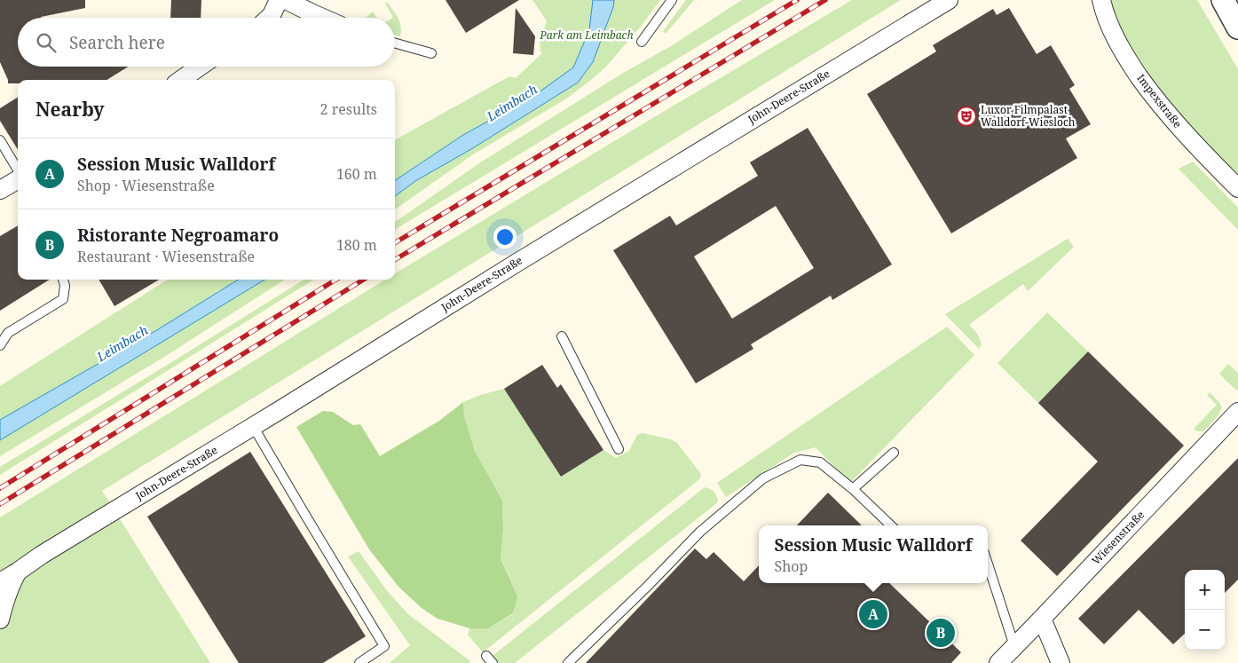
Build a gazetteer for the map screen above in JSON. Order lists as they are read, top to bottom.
{
  "streets": {
    "street": ["John-Deere-Straße", "Impexstraße", "Wiesenstraße"]
  },
  "water": ["Leimbach"],
  "parks": ["Park am Leimbach"],
  "places": {
    "theatre": ["Luxor Filmpalast Walldorf-Wiesloch"]
  },
  "page": {
    "search": "Search here",
    "heading": ["Nearby", "2 results"],
    "list": [
      {
        "mark": "A",
        "name": "Session Music Walldorf",
        "note": "Shop · Wiesenstraße",
        "value": "160 m"
      },
      {
        "mark": "B",
        "name": "Ristorante Negroamaro",
        "note": "Restaurant · Wiesenstraße",
        "value": "180 m"
      }
    ],
    "popup": ["Session Music Walldorf", "Shop"],
    "map_buttons": ["+", "−"],
    "pins": ["A", "B"]
  }
}
